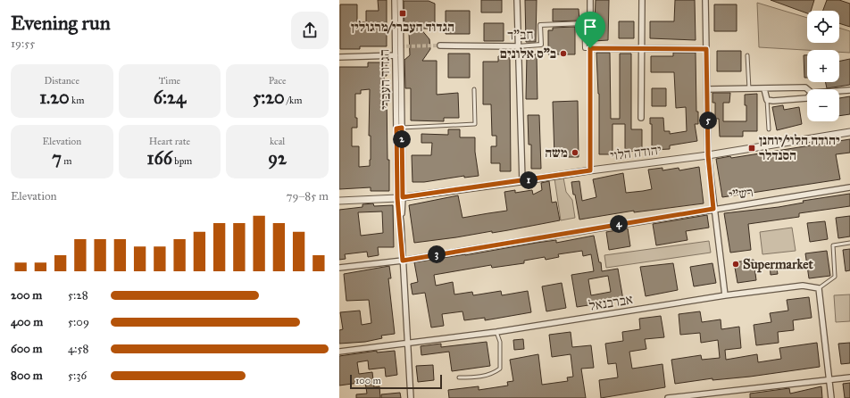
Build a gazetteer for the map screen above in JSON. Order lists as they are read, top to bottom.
{
  "streets": {
    "street": [
      "חב\"ד",
      "הגדוד העברי",
      "יהודה הלוי",
      "רש\"י",
      "אברבנאל"
    ]
  },
  "crossings": [
    ["הגדוד העברי", "יהודה הלוי"],
    ["הגדוד העברי", "רש\"י"],
    ["הגדוד העברי", "אברבנאל"]
  ],
  "places": {
    "transit": ["הגדוד העברי/מרגולין", "יהודה הלוי/יוחנן הסנדלר"],
    "other": ["ב\"ס אלונים", "משה", "Supermarket"]
  },
  "scale_bar": "100 m",
  "page": {
    "heading": ["Evening run", "19:55"],
    "map_buttons": ["+", "−"],
    "stats": [
      ["Distance", "1.20 km"],
      ["Time", "6:24"],
      ["Pace", "5:20 /km"],
      ["Elevation", "7 m"],
      ["Heart rate", "166 bpm"],
      ["kcal", "92"]
    ],
    "pins": [
      "5",
      "2",
      "1",
      "4",
      "3"
    ],
    "chart": ["Elevation", "79–85 m"],
    "list": [
      {
        "name": "200 m",
        "note": "5:28"
      },
      {
        "name": "400 m",
        "note": "5:09"
      },
      {
        "name": "600 m",
        "note": "4:58"
      },
      {
        "name": "800 m",
        "note": "5:36"
      }
    ],
    "scale": "100 m"
  }
}
